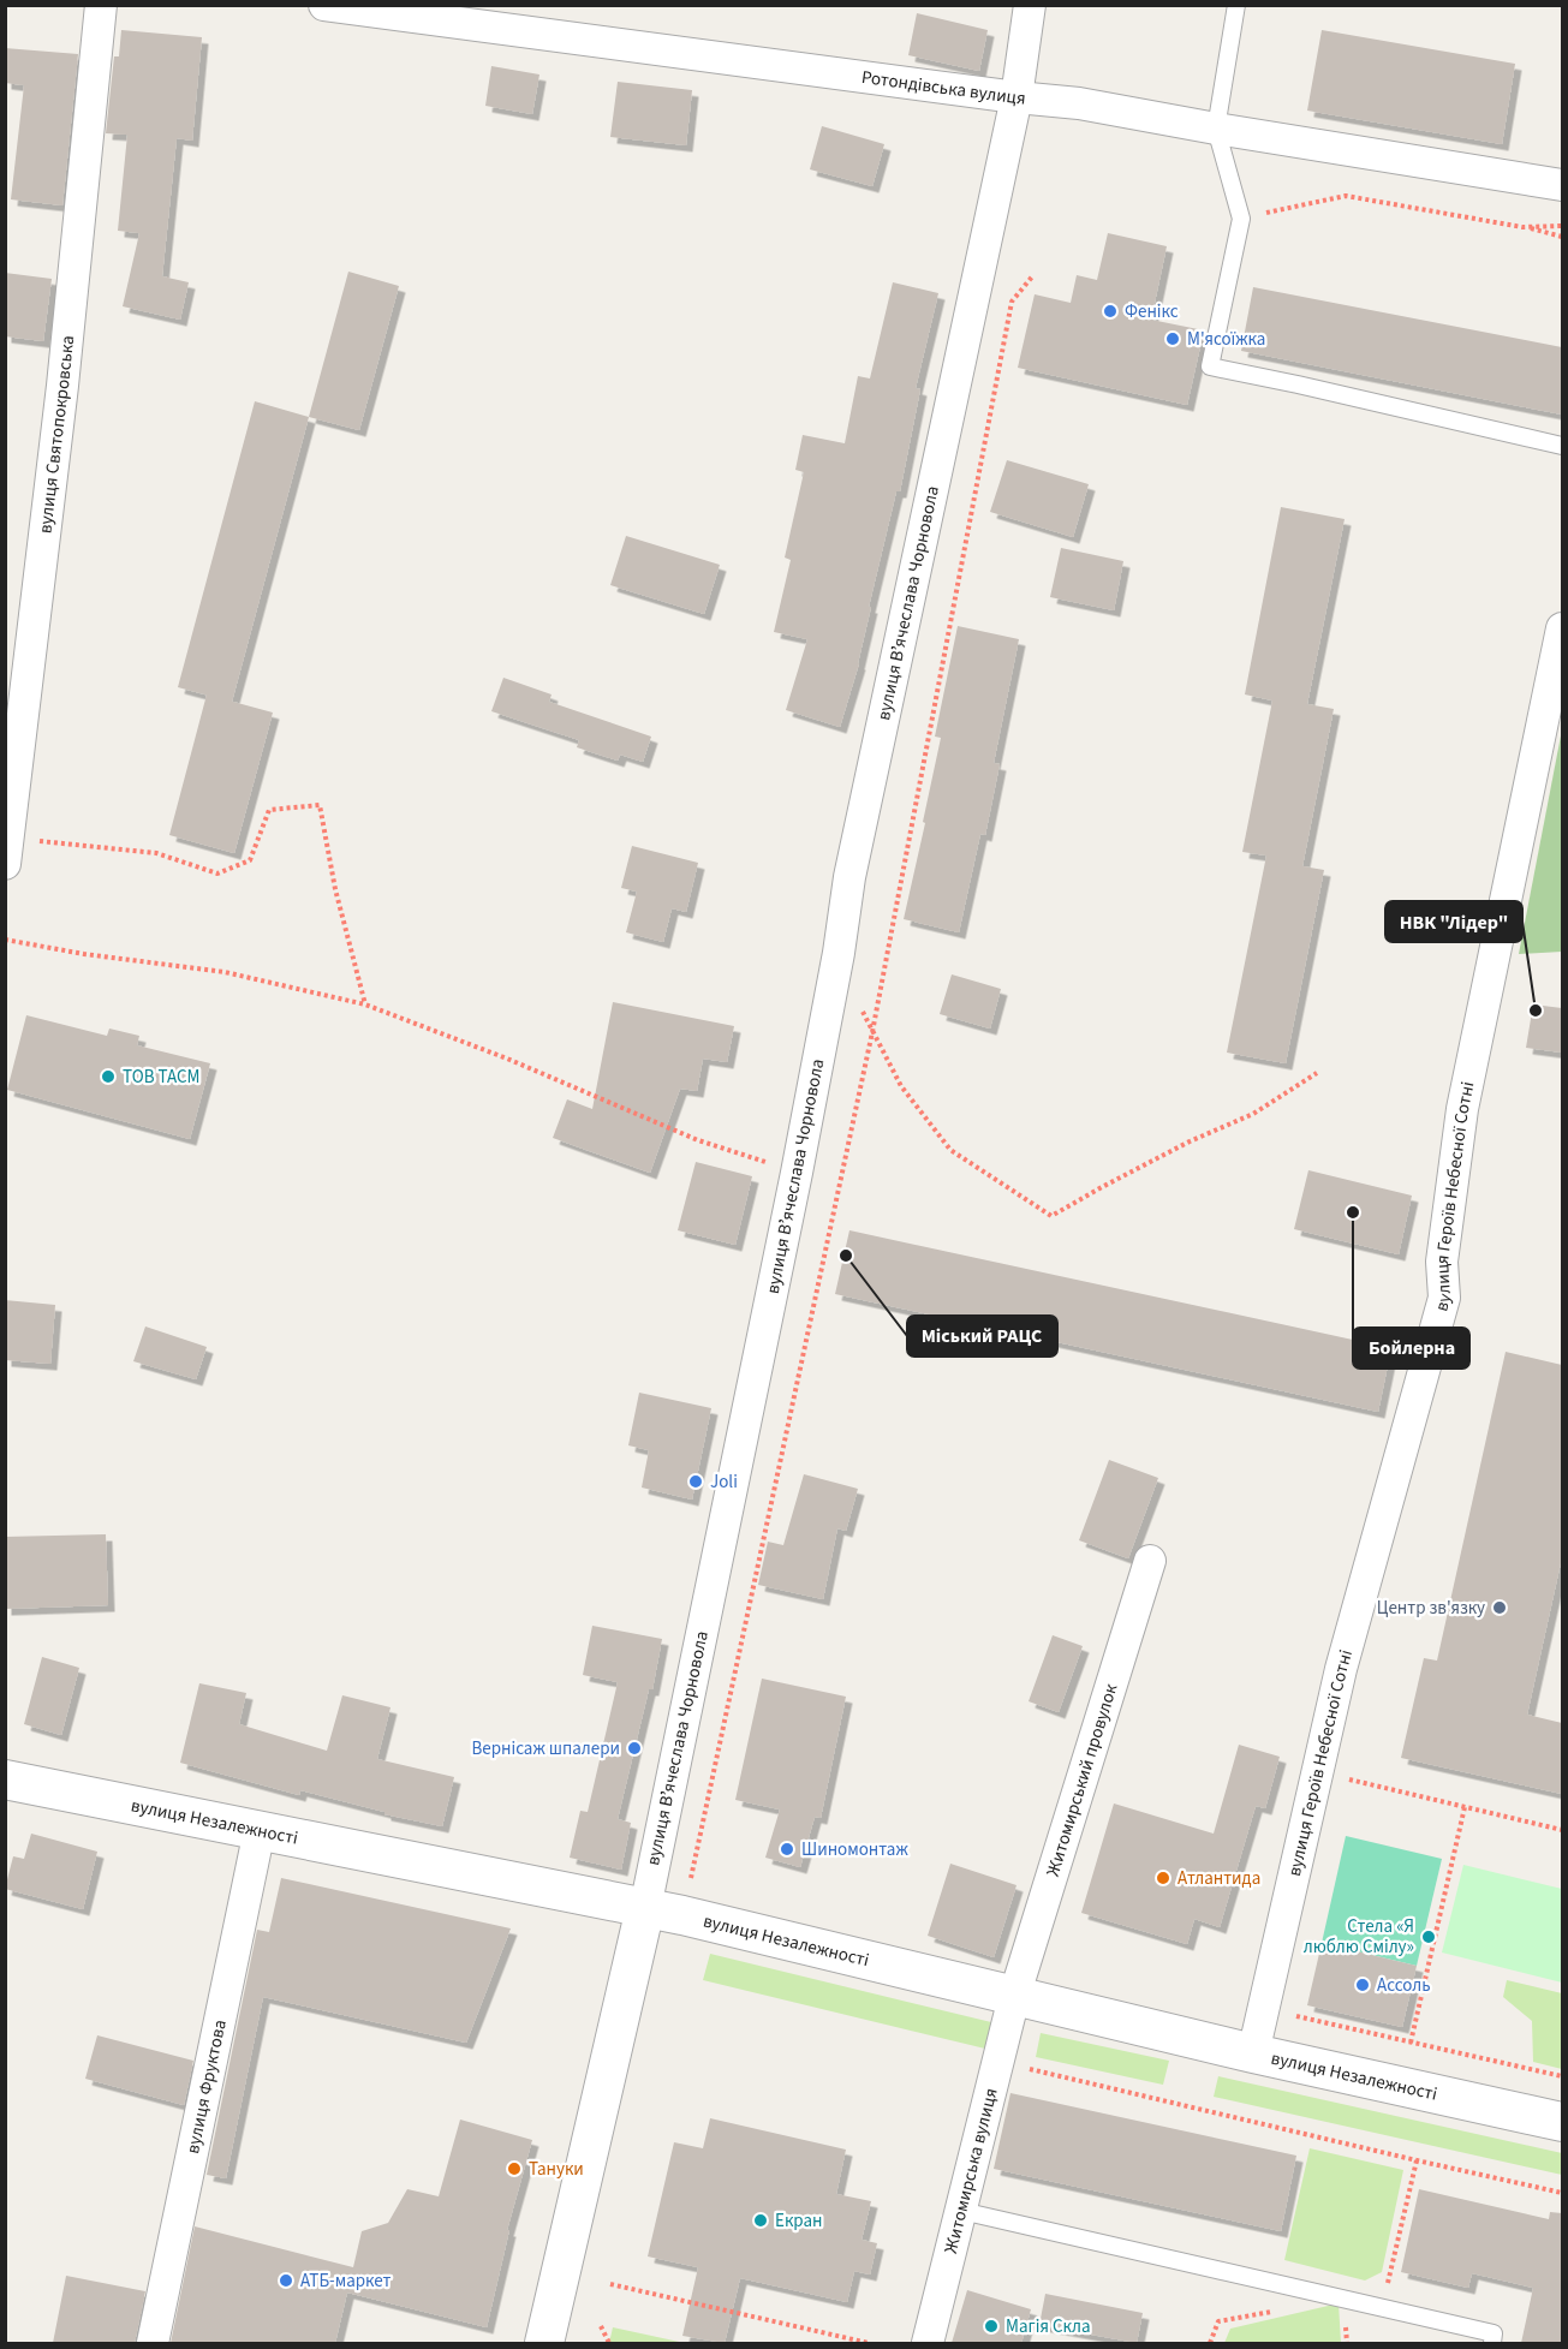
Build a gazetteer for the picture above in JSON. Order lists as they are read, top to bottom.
{
  "streets": {
    "street": [
      "Ротондівська вулиця",
      "вулиця Святопокровська",
      "вулиця Вʼячеслава Чорновола",
      "вулиця Героїв Небесної Сотні",
      "Житомирський провулок",
      "вулиця Незалежності",
      "вулиця Фруктова",
      "Житомирська вулиця"
    ]
  },
  "crossings": [
    ["Ротондівська вулиця", "вулиця Вʼячеслава Чорновола"],
    ["вулиця Вʼячеслава Чорновола", "вулиця Незалежності"],
    ["вулиця Героїв Небесної Сотні", "вулиця Незалежності"],
    ["Житомирський провулок", "вулиця Незалежності"],
    ["Житомирський провулок", "Житомирська вулиця"],
    ["вулиця Незалежності", "вулиця Фруктова"],
    ["вулиця Незалежності", "Житомирська вулиця"]
  ],
  "places": [
    "Фенікс",
    "М'ясоїжка",
    "НВК \"Лідер\"",
    "ТОВ ТАСМ",
    "Бойлерна",
    "Міський РАЦС",
    "Joli",
    "Центр зв'язку",
    "Вернiсаж шпалери",
    "Шиномонтаж",
    "Атлантида",
    "Стела «Я люблю Смілу»",
    "Ассоль",
    "Тануки",
    "Екран",
    "АТБ-маркет",
    "Магія Скла"
  ]
}
